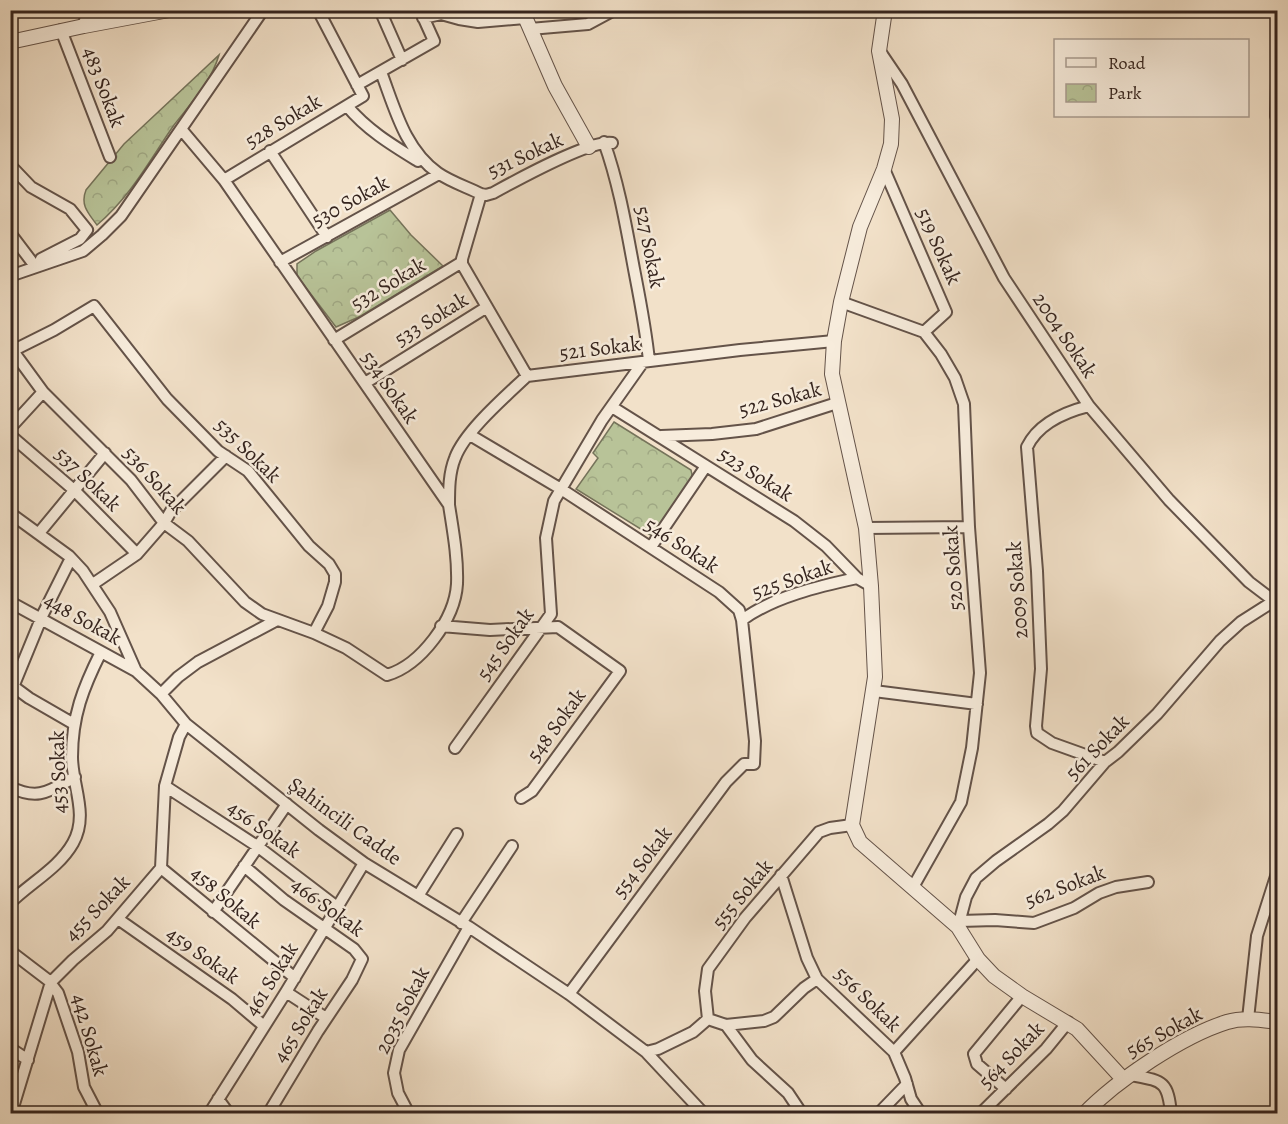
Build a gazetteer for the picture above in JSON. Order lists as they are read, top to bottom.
{
  "streets": {
    "street": [
      "483 Sokak",
      "528 Sokak",
      "531 Sokak",
      "530 Sokak",
      "519 Sokak",
      "527 Sokak",
      "532 Sokak",
      "533 Sokak",
      "2004 Sokak",
      "521 Sokak",
      "534 Sokak",
      "522 Sokak",
      "535 Sokak",
      "523 Sokak",
      "537 Sokak",
      "536 Sokak",
      "546 Sokak",
      "520 Sokak",
      "525 Sokak",
      "2009 Sokak",
      "448 Sokak",
      "545 Sokak",
      "548 Sokak",
      "561 Sokak",
      "453 Sokak",
      "Şahincili Cadde",
      "456 Sokak",
      "554 Sokak",
      "562 Sokak",
      "555 Sokak",
      "458 Sokak",
      "466 Sokak",
      "455 Sokak",
      "459 Sokak",
      "461 Sokak",
      "556 Sokak",
      "2035 Sokak",
      "465 Sokak",
      "565 Sokak",
      "442 Sokak",
      "564 Sokak"
    ]
  },
  "crossings": [
    ["528 Sokak", "534 Sokak"],
    ["531 Sokak", "527 Sokak"],
    ["531 Sokak", "532 Sokak"],
    ["530 Sokak", "534 Sokak"],
    ["519 Sokak", "520 Sokak"],
    ["527 Sokak", "521 Sokak"],
    ["527 Sokak", "545 Sokak"],
    ["532 Sokak", "534 Sokak"],
    ["533 Sokak", "534 Sokak"],
    ["2004 Sokak", "2009 Sokak"],
    ["2004 Sokak", "561 Sokak"],
    ["521 Sokak", "545 Sokak"],
    ["534 Sokak", "536 Sokak"],
    ["522 Sokak", "523 Sokak"],
    ["535 Sokak", "536 Sokak"],
    ["523 Sokak", "525 Sokak"],
    ["523 Sokak", "545 Sokak"],
    ["546 Sokak", "525 Sokak"],
    ["546 Sokak", "545 Sokak"],
    ["546 Sokak", "554 Sokak"],
    ["2009 Sokak", "561 Sokak"],
    ["448 Sokak", "453 Sokak"],
    ["448 Sokak", "Şahincili Cadde"],
    ["545 Sokak", "548 Sokak"],
    ["561 Sokak", "562 Sokak"],
    ["Şahincili Cadde", "554 Sokak"],
    ["Şahincili Cadde", "461 Sokak"],
    ["Şahincili Cadde", "2035 Sokak"],
    ["456 Sokak", "461 Sokak"],
    ["555 Sokak", "556 Sokak"],
    ["458 Sokak", "455 Sokak"],
    ["458 Sokak", "461 Sokak"],
    ["466 Sokak", "461 Sokak"],
    ["466 Sokak", "465 Sokak"],
    ["455 Sokak", "459 Sokak"],
    ["455 Sokak", "442 Sokak"],
    ["459 Sokak", "461 Sokak"]
  ],
  "legend": ["Road", "Park"]
}
